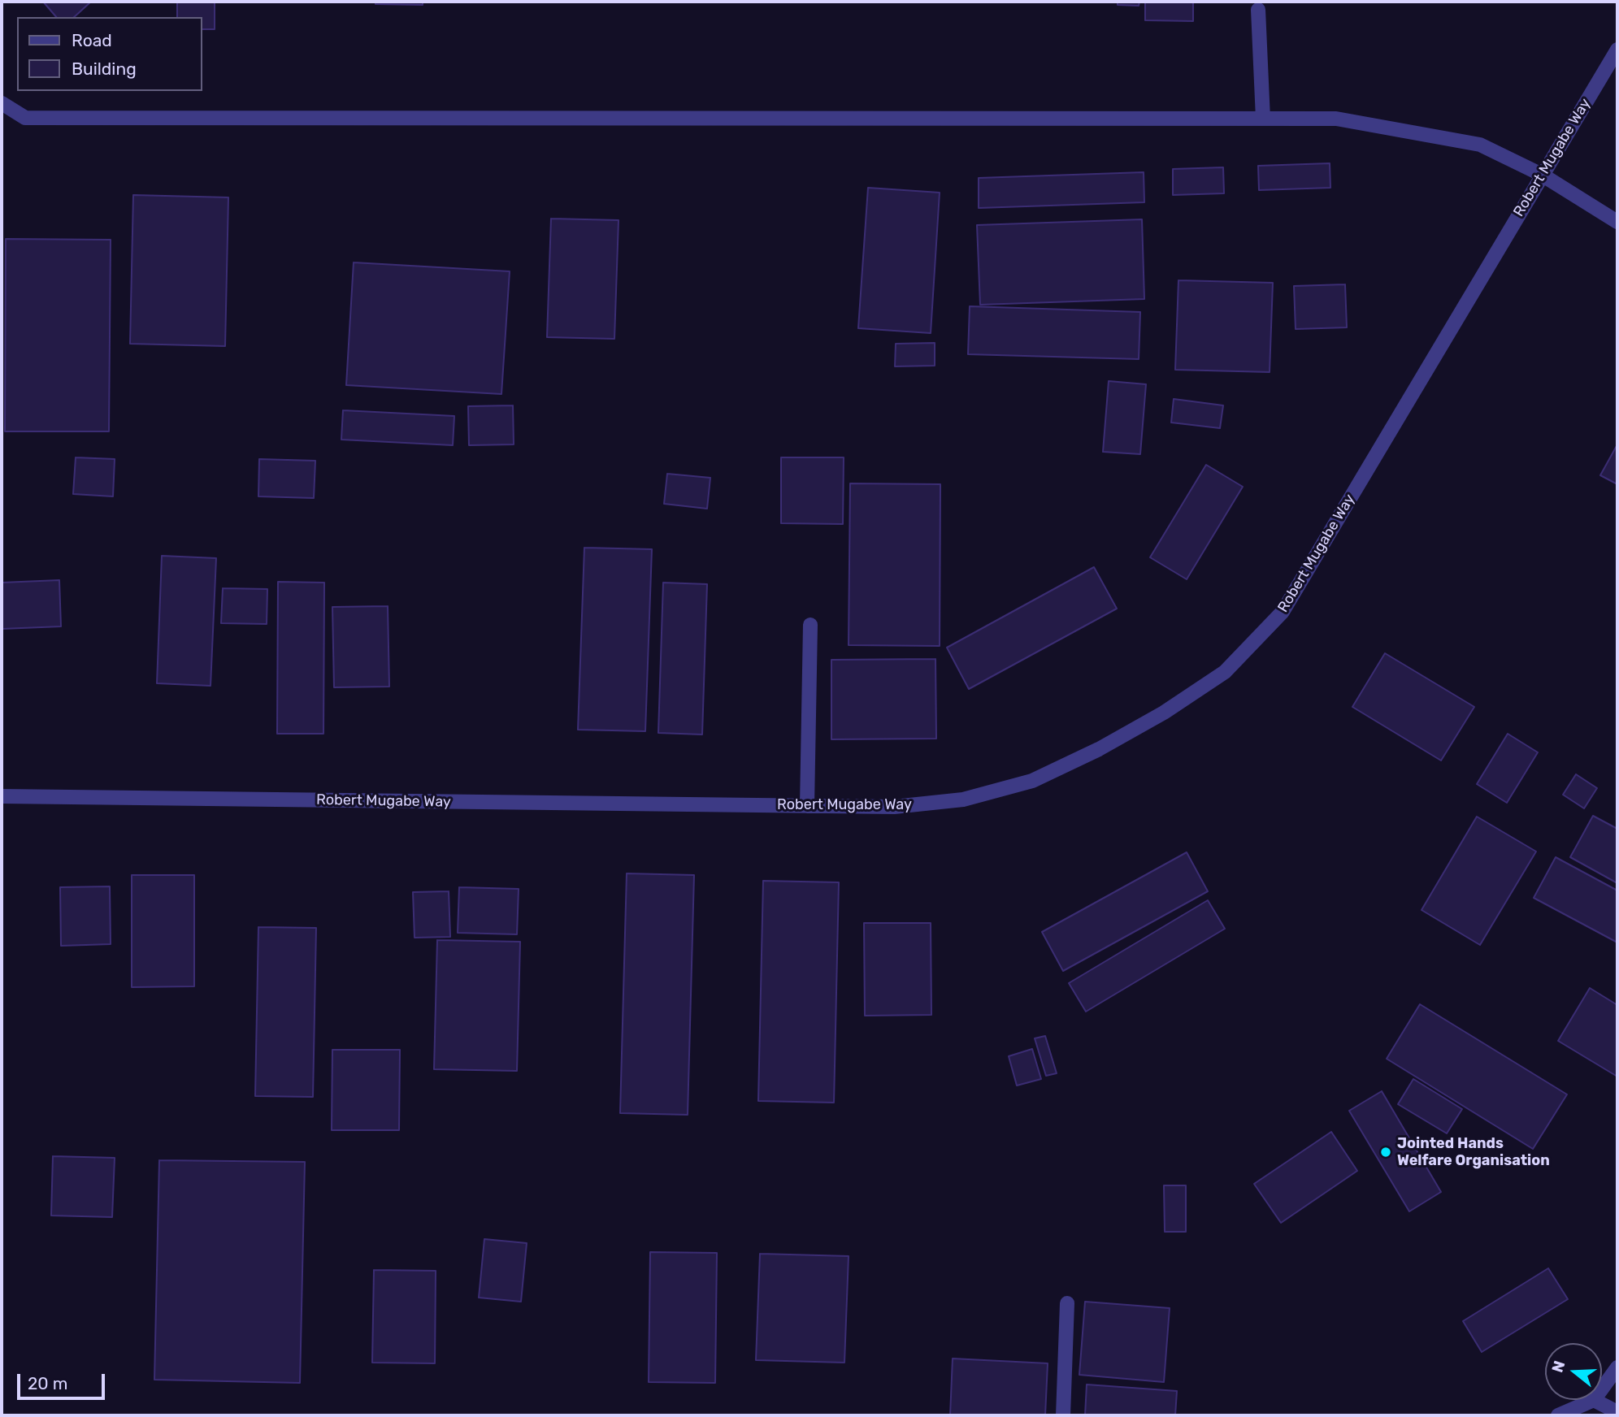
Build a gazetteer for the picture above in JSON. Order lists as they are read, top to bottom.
{
  "streets": {
    "street": ["Robert Mugabe Way"]
  },
  "places": ["Jointed Hands Welfare Organisation"],
  "legend": ["Road", "Building"],
  "scale_bar": "20 m",
  "north": "left"
}
